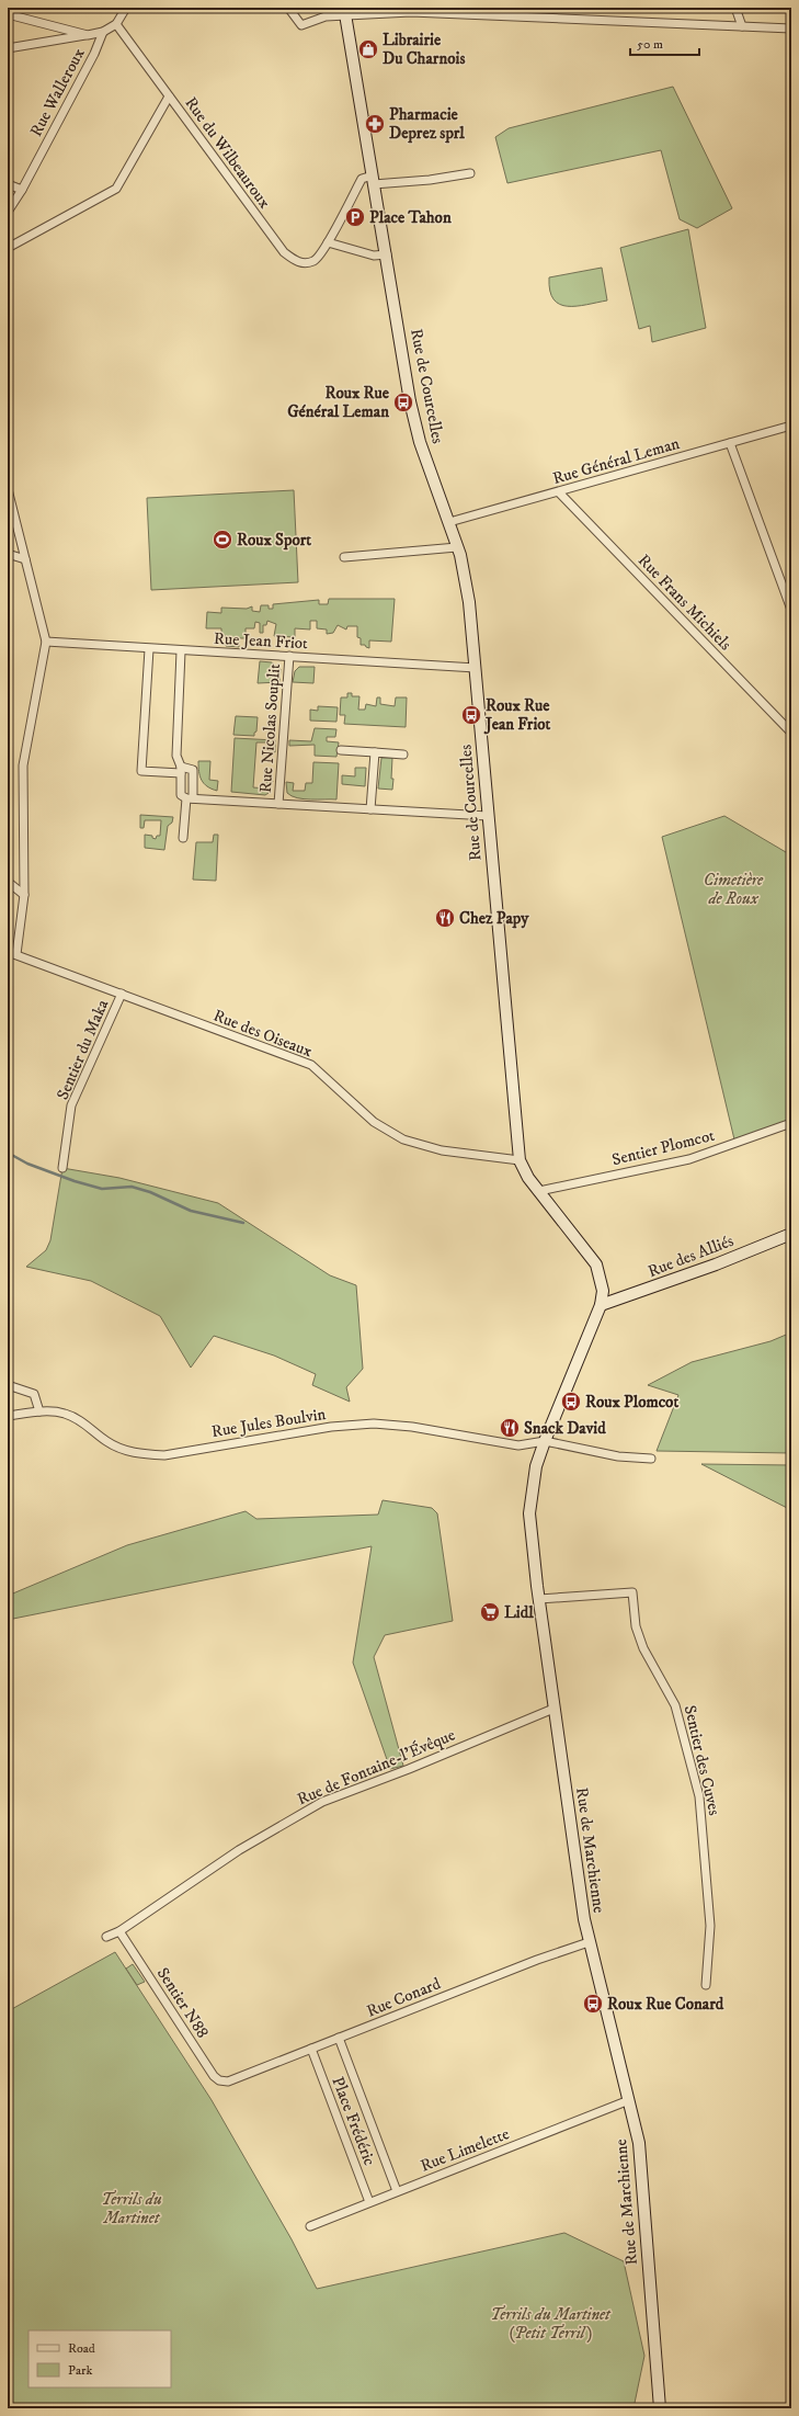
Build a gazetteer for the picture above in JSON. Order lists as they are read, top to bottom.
{
  "streets": {
    "main road": ["Rue de Courcelles", "Rue des Alliés", "Rue de Marchienne"],
    "street": [
      "Rue Walleroux",
      "Rue du Wilbeauroux",
      "Rue Général Leman",
      "Rue Frans Michiels",
      "Rue Jean Friot",
      "Rue Nicolas Souplit",
      "Rue des Oiseaux",
      "Sentier du Maka",
      "Sentier Plomcot",
      "Rue Jules Boulvin",
      "Sentier des Cuves",
      "Rue de Fontaine-l'Évêque",
      "Rue Conard",
      "Sentier N88",
      "Place Frédéric",
      "Rue Limelette"
    ]
  },
  "crossings": [
    ["Rue de Courcelles", "Rue Général Leman"],
    ["Rue de Courcelles", "Rue Jean Friot"],
    ["Rue de Courcelles", "Rue des Oiseaux"],
    ["Rue de Courcelles", "Sentier Plomcot"],
    ["Rue de Courcelles", "Rue des Alliés"],
    ["Rue de Courcelles", "Rue de Marchienne"],
    ["Rue Général Leman", "Rue Frans Michiels"],
    ["Rue Jean Friot", "Rue Nicolas Souplit"],
    ["Rue des Oiseaux", "Sentier du Maka"],
    ["Rue des Alliés", "Rue de Marchienne"],
    ["Rue Jules Boulvin", "Rue de Marchienne"],
    ["Sentier des Cuves", "Rue de Marchienne"],
    ["Rue de Fontaine-l'Évêque", "Rue de Marchienne"],
    ["Rue de Fontaine-l'Évêque", "Sentier N88"],
    ["Rue de Marchienne", "Rue Conard"],
    ["Rue de Marchienne", "Rue Limelette"],
    ["Rue Conard", "Sentier N88"],
    ["Rue Conard", "Place Frédéric"],
    ["Place Frédéric", "Rue Limelette"]
  ],
  "parks": ["Cimetière de Roux", "Terrils du Martinet", "Terrils du Martinet (Petit Terril)"],
  "places": {
    "shop": ["Librairie Du Charnois"],
    "pharmacy": ["Pharmacie Deprez sprl"],
    "parking": ["Place Tahon"],
    "bus stop": [
      "Roux Rue Général Leman",
      "Roux Rue Jean Friot",
      "Roux Plomcot",
      "Roux Rue Conard"
    ],
    "sports": ["Roux Sport"],
    "restaurant": ["Chez Papy", "Snack David"],
    "supermarket": ["Lidl"]
  },
  "legend": ["Road", "Park"],
  "scale_bar": "50 m"
}
